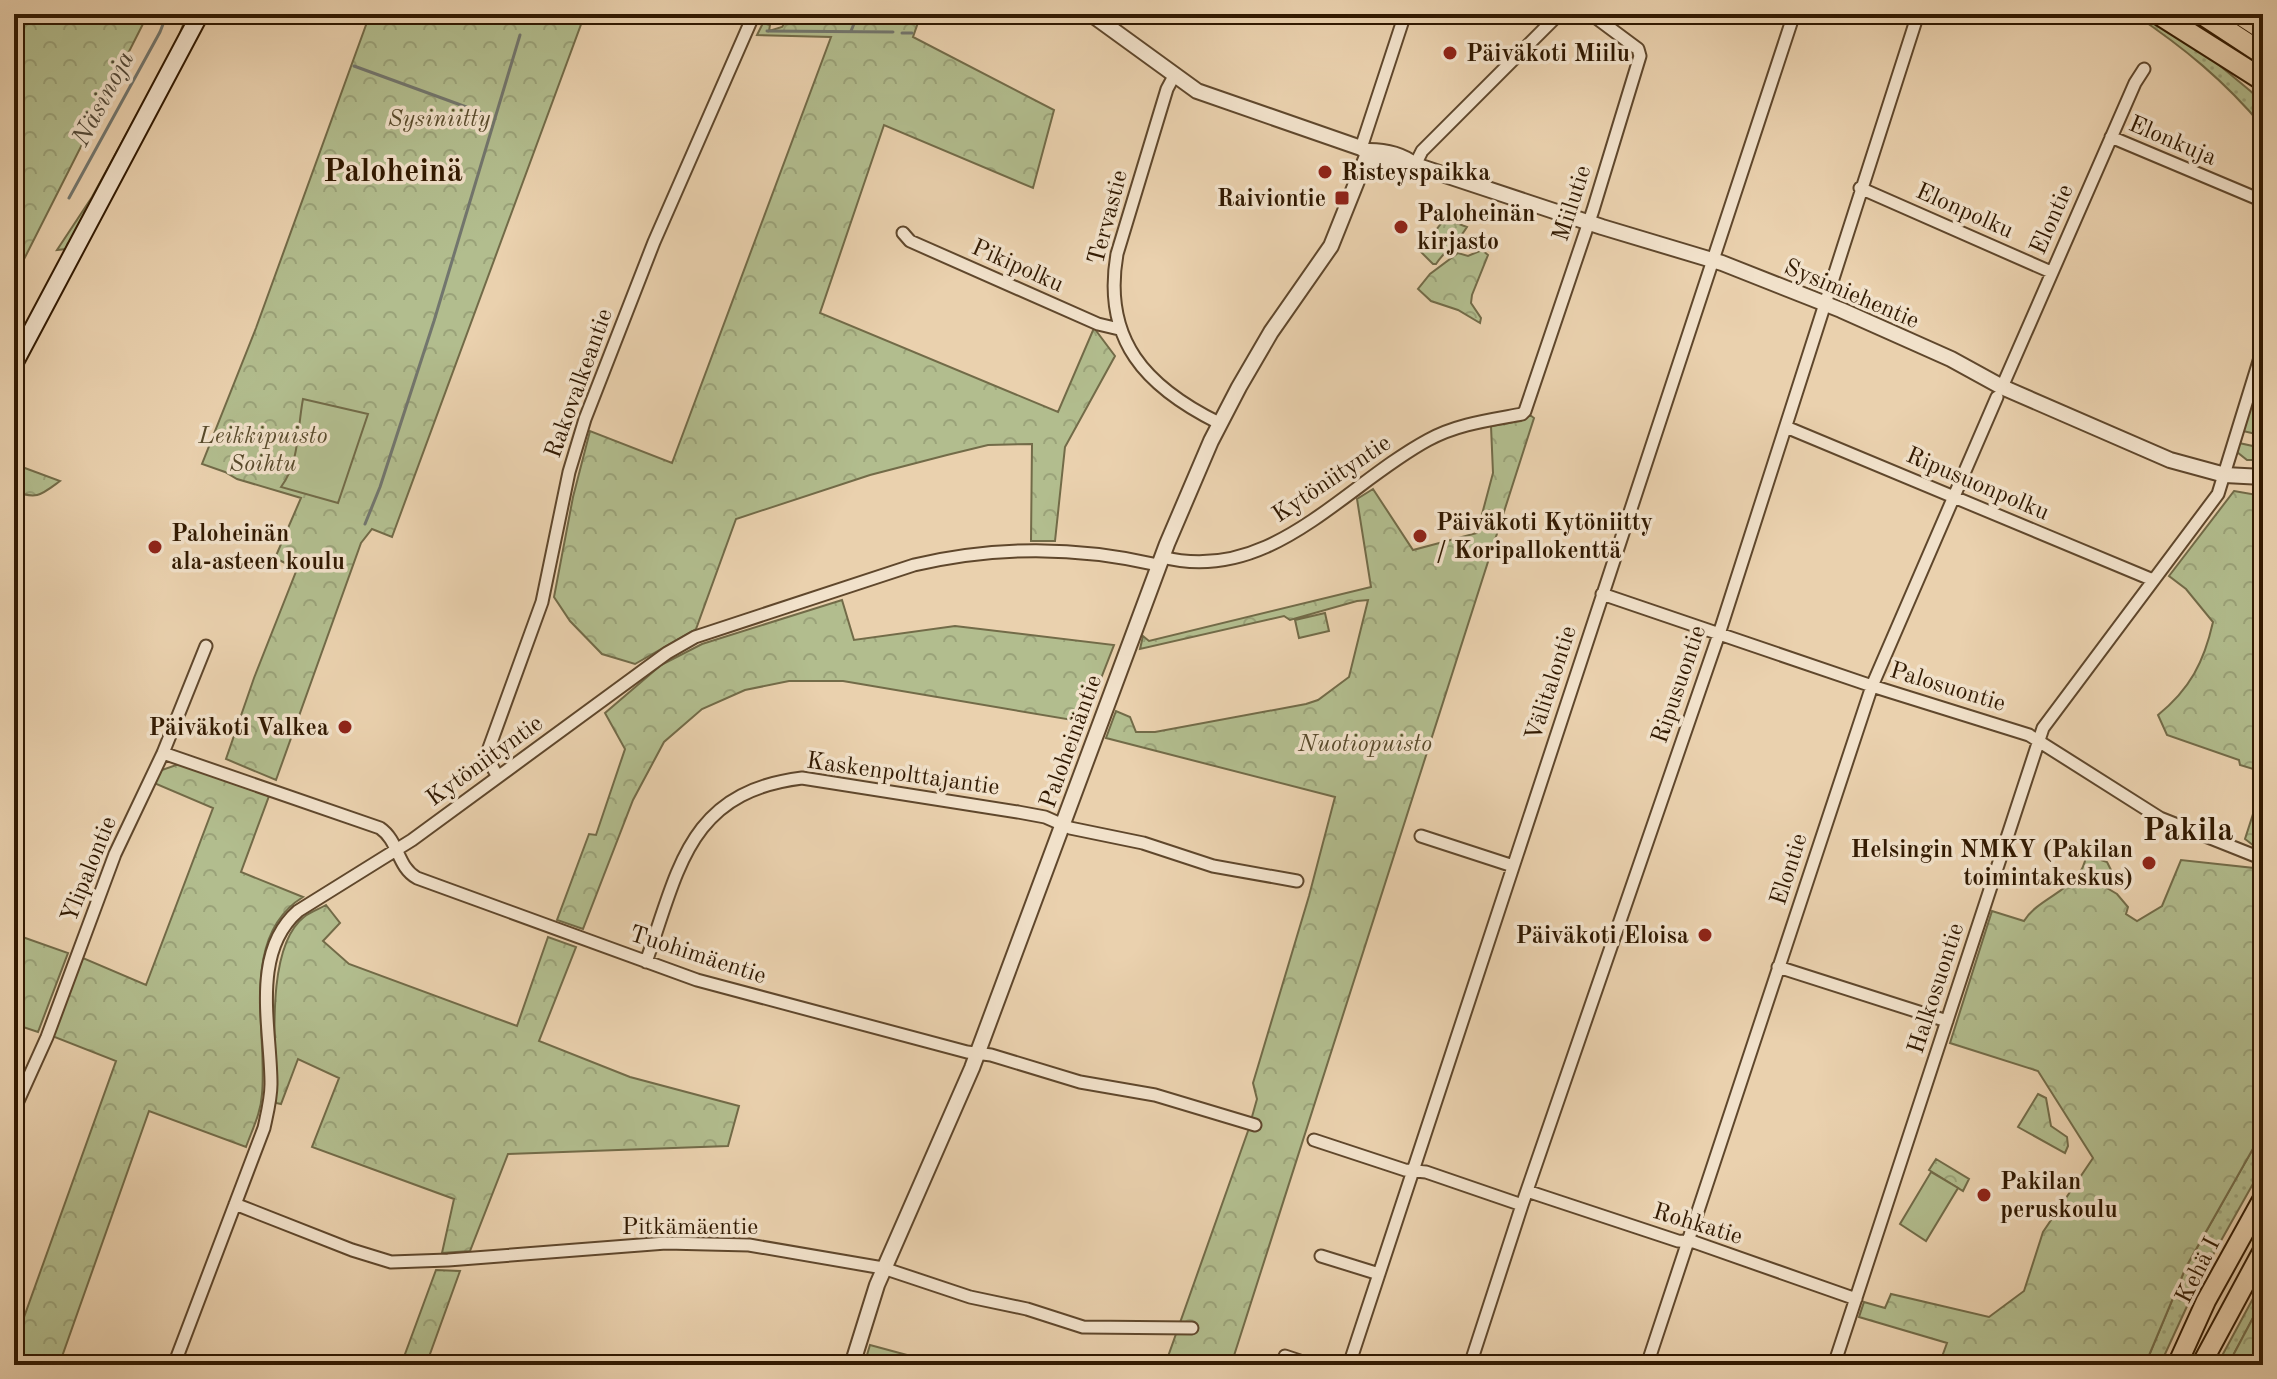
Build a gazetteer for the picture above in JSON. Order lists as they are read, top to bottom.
{
  "streets": {
    "highway": ["Kehä I"],
    "street": [
      "Elonkuja",
      "Miilutie",
      "Elonpolku",
      "Tervastie",
      "Elontie",
      "Pikipolku",
      "Sysimiehentie",
      "Rakovalkeantie",
      "Kytöniityntie",
      "Ripusuonpolku",
      "Välitalontie",
      "Ripusuontie",
      "Palosuontie",
      "Paloheinäntie",
      "Kaskenpolttajantie",
      "Ylipalontie",
      "Tuohimäentie",
      "Halkosuontie",
      "Rohkatie",
      "Pitkämäentie"
    ]
  },
  "crossings": [
    ["Elonkuja", "Elontie"],
    ["Miilutie", "Sysimiehentie"],
    ["Miilutie", "Kytöniityntie"],
    ["Elonpolku", "Elontie"],
    ["Elonpolku", "Ripusuontie"],
    ["Tervastie", "Pikipolku"],
    ["Tervastie", "Sysimiehentie"],
    ["Tervastie", "Paloheinäntie"],
    ["Elontie", "Sysimiehentie"],
    ["Elontie", "Ripusuonpolku"],
    ["Elontie", "Palosuontie"],
    ["Elontie", "Rohkatie"],
    ["Sysimiehentie", "Välitalontie"],
    ["Sysimiehentie", "Ripusuontie"],
    ["Sysimiehentie", "Paloheinäntie"],
    ["Sysimiehentie", "Halkosuontie"],
    ["Rakovalkeantie", "Kytöniityntie"],
    ["Kytöniityntie", "Paloheinäntie"],
    ["Kytöniityntie", "Tuohimäentie"],
    ["Kytöniityntie", "Pitkämäentie"],
    ["Ripusuonpolku", "Ripusuontie"],
    ["Ripusuonpolku", "Halkosuontie"],
    ["Välitalontie", "Palosuontie"],
    ["Ripusuontie", "Palosuontie"],
    ["Ripusuontie", "Rohkatie"],
    ["Palosuontie", "Halkosuontie"],
    ["Paloheinäntie", "Kaskenpolttajantie"],
    ["Paloheinäntie", "Tuohimäentie"],
    ["Paloheinäntie", "Pitkämäentie"],
    ["Kaskenpolttajantie", "Tuohimäentie"],
    ["Ylipalontie", "Tuohimäentie"],
    ["Halkosuontie", "Rohkatie"]
  ],
  "districts": ["Paloheinä", "Pakila"],
  "water": ["Näsinoja"],
  "parks": ["Sysiniitty", "Leikkipuisto Soihtu", "Nuotiopuisto"],
  "places": {
    "other": [
      "Päiväkoti Miilu",
      "Risteyspaikka",
      "Paloheinän kirjasto",
      "Päiväkoti Kytöniitty / Koripallokenttä",
      "Paloheinän ala-asteen koulu",
      "Päiväkoti Valkea",
      "Helsingin NMKY (Pakilan toimintakeskus)",
      "Päiväkoti Eloisa",
      "Pakilan peruskoulu"
    ],
    "transit": ["Raiviontie"]
  }
}
